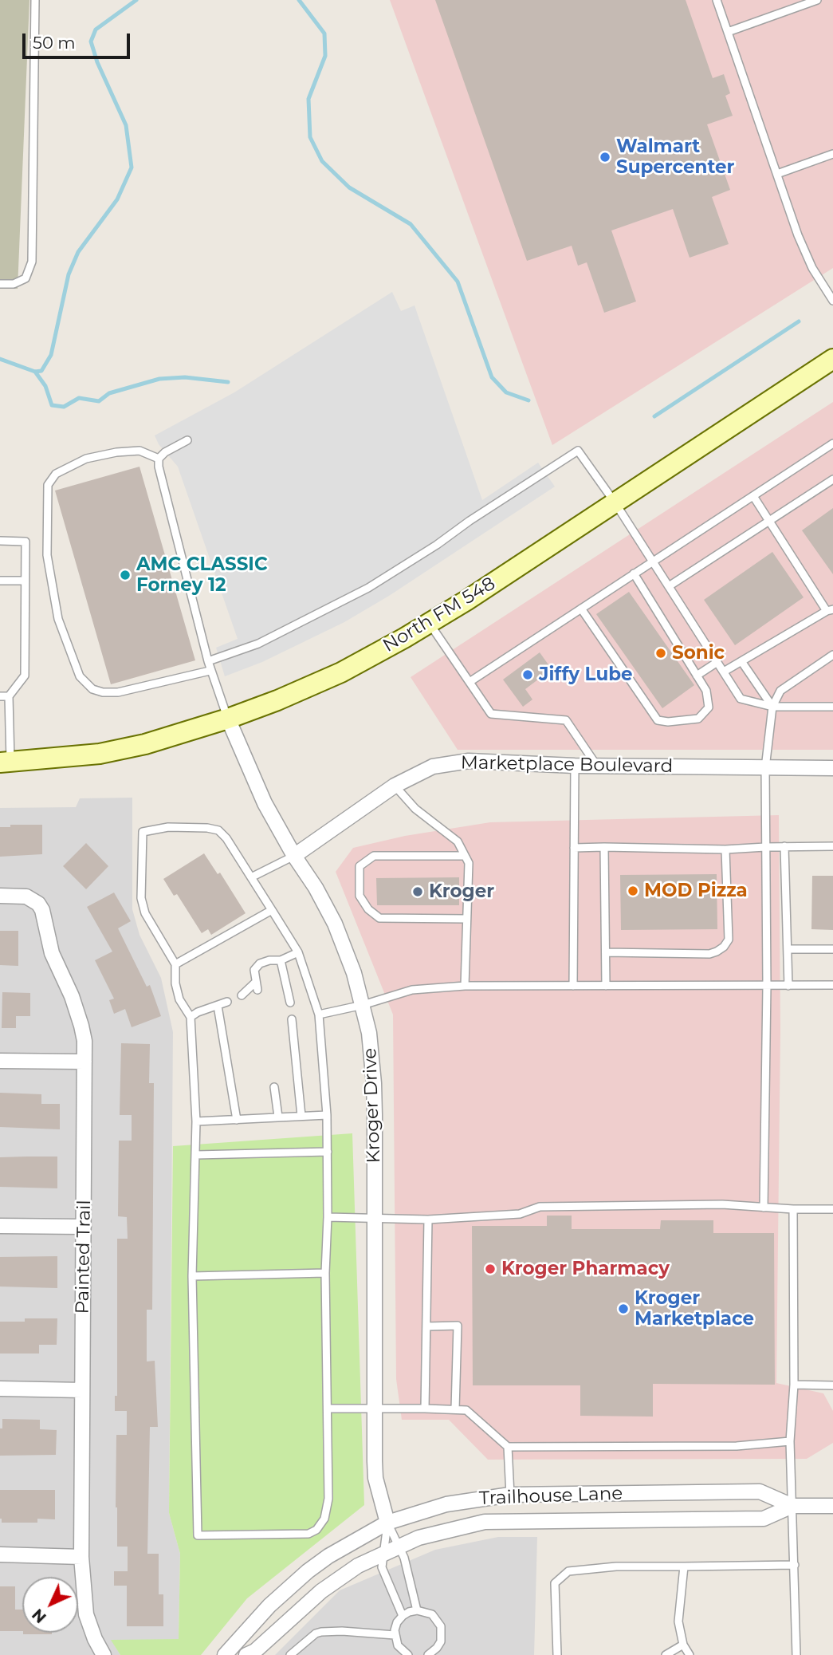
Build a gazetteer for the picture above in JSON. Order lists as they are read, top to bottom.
{
  "streets": {
    "main road": ["North FM 548"],
    "street": [
      "Marketplace Boulevard",
      "Kroger Drive",
      "Painted Trail",
      "Trailhouse Lane"
    ]
  },
  "crossings": [
    ["North FM 548", "Kroger Drive"],
    ["Marketplace Boulevard", "Kroger Drive"],
    ["Kroger Drive", "Trailhouse Lane"]
  ],
  "places": [
    "Walmart Supercenter",
    "AMC CLASSIC Forney 12",
    "Sonic",
    "Jiffy Lube",
    "MOD Pizza",
    "Kroger",
    "Kroger Pharmacy",
    "Kroger Marketplace"
  ],
  "scale_bar": "50 m",
  "north": "bottom left"
}
